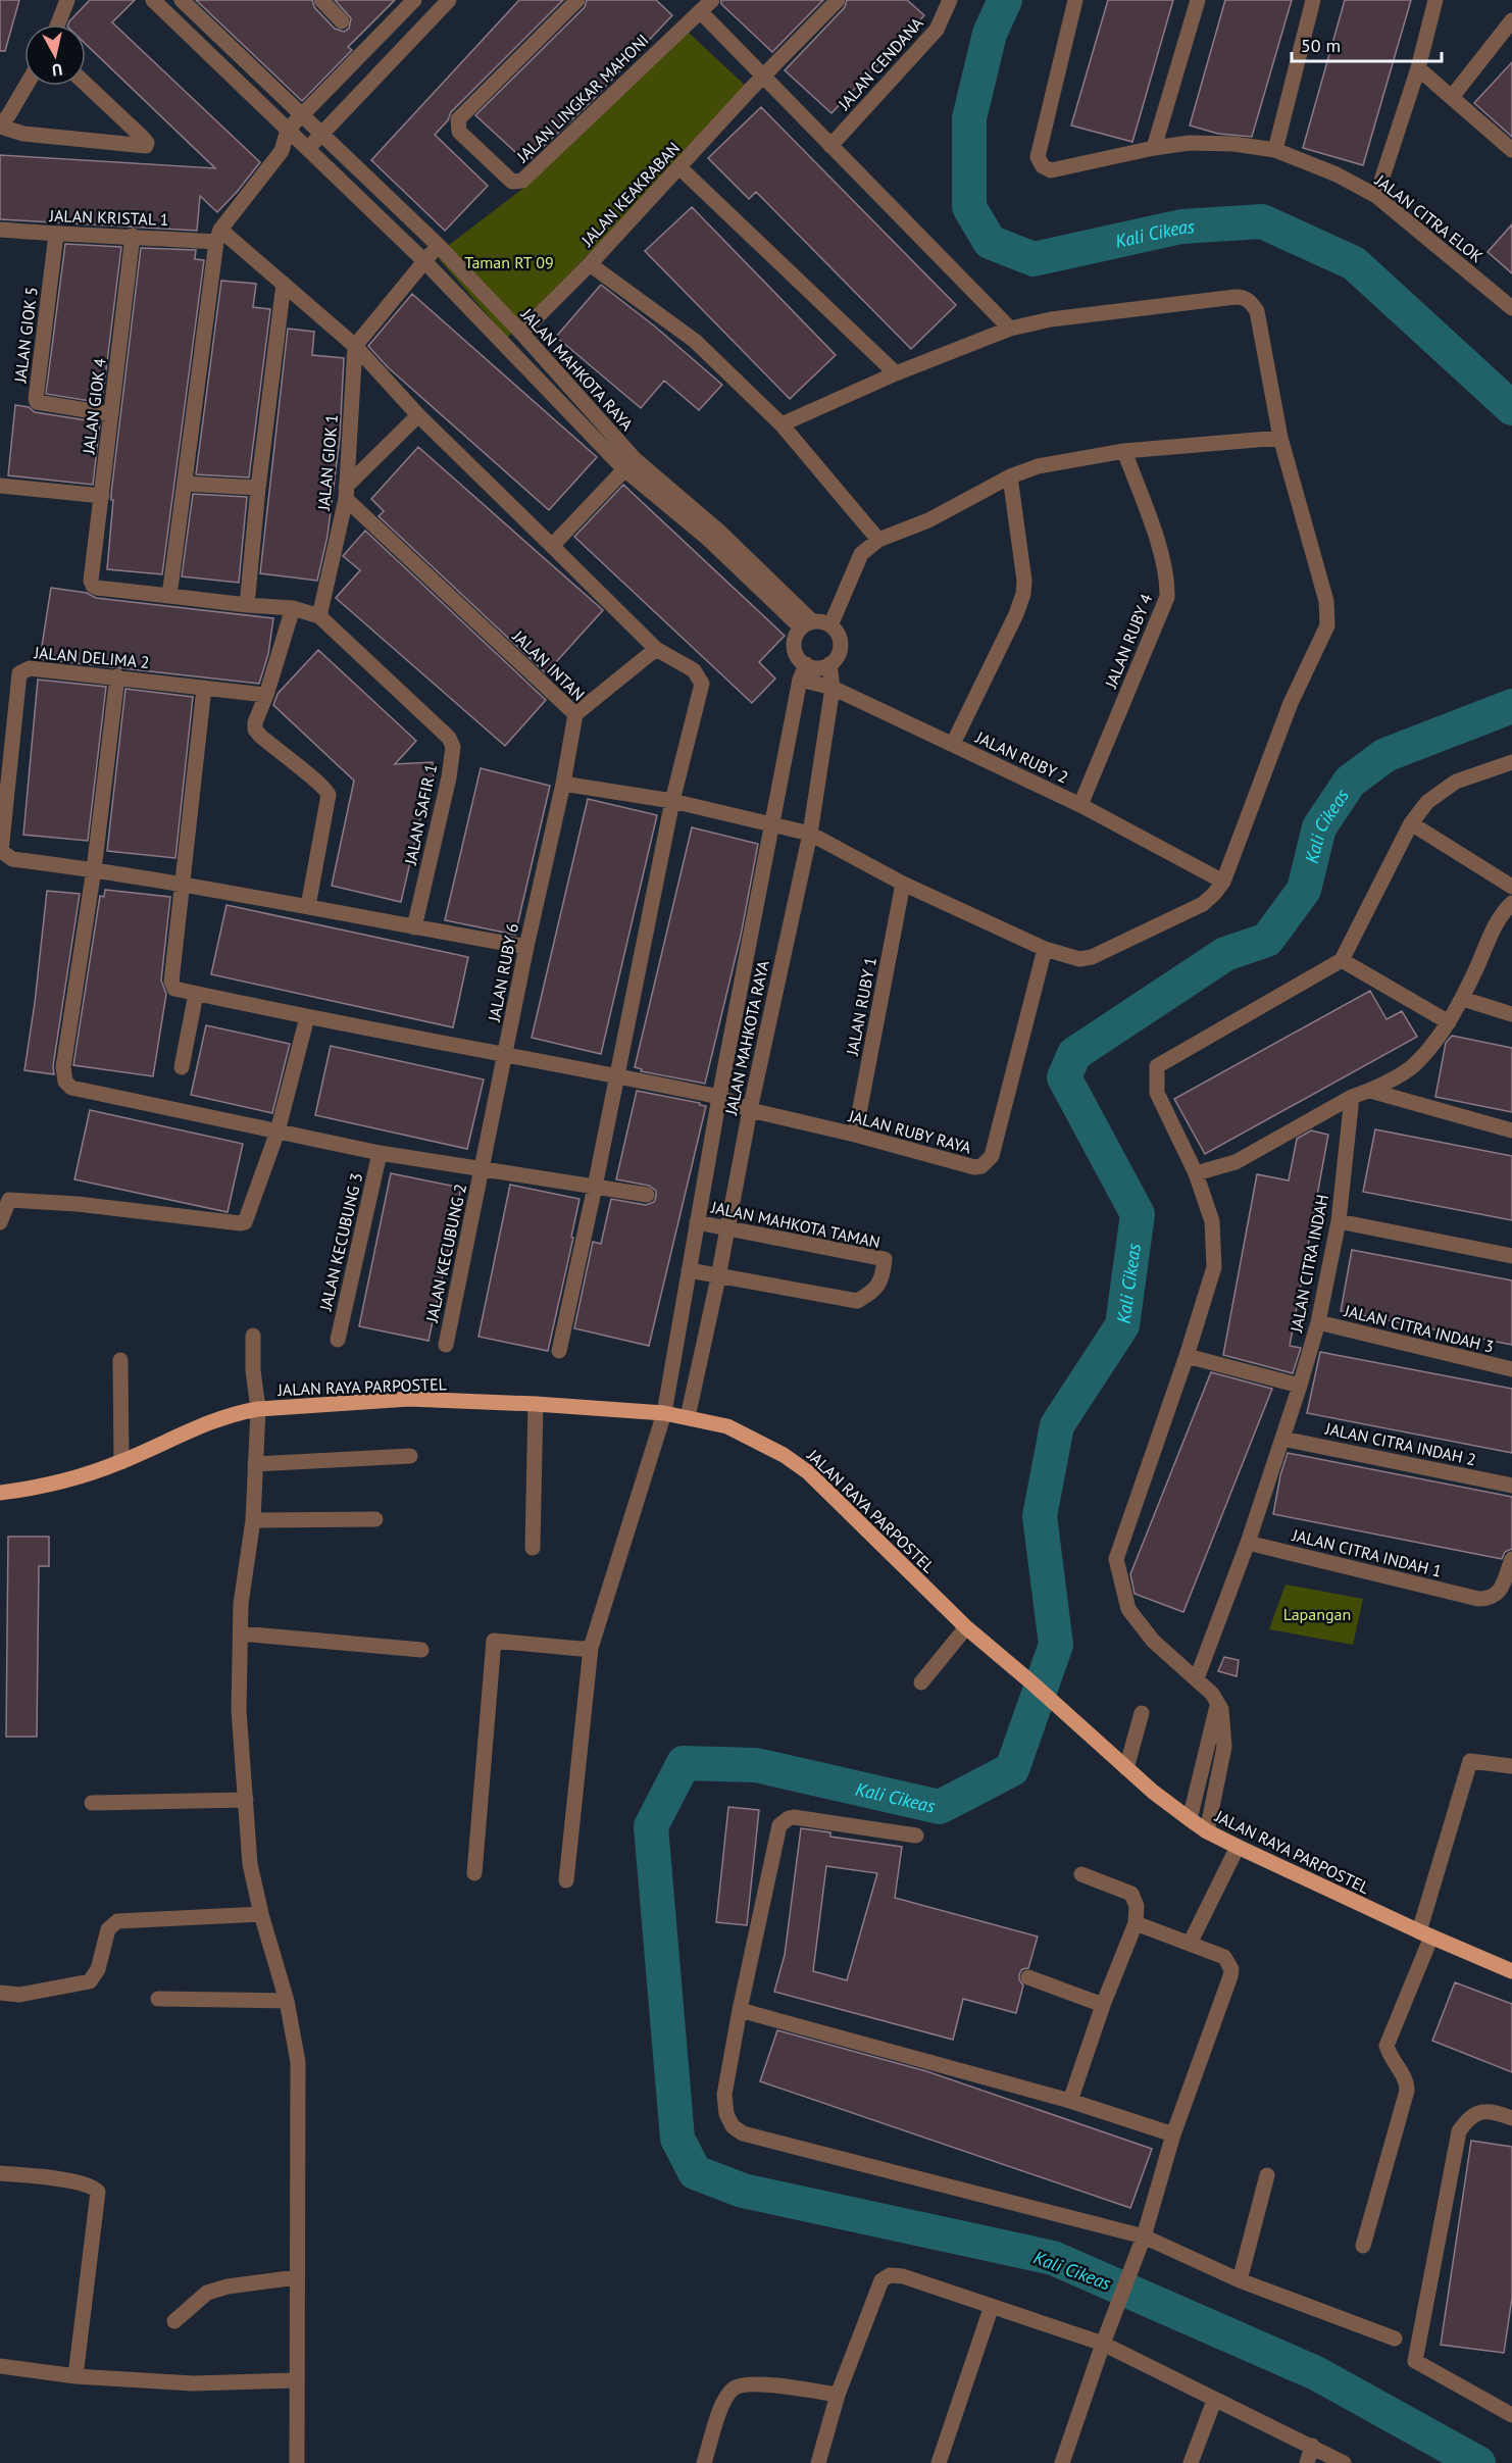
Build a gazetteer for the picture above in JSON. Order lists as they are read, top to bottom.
{
  "streets": {
    "main road": ["JALAN RAYA PARPOSTEL"],
    "street": [
      "JALAN CENDANA",
      "JALAN LINGKAR MAHONI",
      "JALAN KEAKRABAN",
      "JALAN KRISTAL 1",
      "JALAN CITRA ELOK",
      "JALAN GIOK 5",
      "JALAN MAHKOTA RAYA",
      "JALAN GIOK 4",
      "JALAN GIOK 1",
      "JALAN RUBY 4",
      "JALAN DELIMA 2",
      "JALAN INTAN",
      "JALAN RUBY 2",
      "JALAN SAFIR 1",
      "JALAN RUBY 6",
      "JALAN RUBY 1",
      "JALAN RUBY RAYA",
      "JALAN MAHKOTA TAMAN",
      "JALAN KECUBUNG 3",
      "JALAN KECUBUNG 2",
      "JALAN CITRA INDAH",
      "JALAN CITRA INDAH 3",
      "JALAN CITRA INDAH 2",
      "JALAN CITRA INDAH 1"
    ]
  },
  "crossings": [
    ["JALAN KEAKRABAN", "JALAN MAHKOTA RAYA"],
    ["JALAN KRISTAL 1", "JALAN GIOK 5"],
    ["JALAN KRISTAL 1", "JALAN GIOK 4"],
    ["JALAN GIOK 5", "JALAN GIOK 4"],
    ["JALAN MAHKOTA RAYA", "JALAN RUBY 2"],
    ["JALAN MAHKOTA RAYA", "JALAN RUBY RAYA"],
    ["JALAN MAHKOTA RAYA", "JALAN MAHKOTA TAMAN"],
    ["JALAN MAHKOTA RAYA", "JALAN RAYA PARPOSTEL"],
    ["JALAN GIOK 1", "JALAN INTAN"],
    ["JALAN GIOK 1", "JALAN SAFIR 1"],
    ["JALAN RUBY 4", "JALAN RUBY 2"],
    ["JALAN INTAN", "JALAN RUBY 6"],
    ["JALAN RUBY 6", "JALAN RUBY RAYA"],
    ["JALAN RUBY 6", "JALAN KECUBUNG 2"],
    ["JALAN RUBY 1", "JALAN RUBY RAYA"],
    ["JALAN CITRA INDAH", "JALAN CITRA INDAH 3"],
    ["JALAN CITRA INDAH", "JALAN CITRA INDAH 2"],
    ["JALAN CITRA INDAH", "JALAN CITRA INDAH 1"]
  ],
  "water": ["Kali Cikeas"],
  "parks": ["Taman RT 09", "Lapangan"],
  "scale_bar": "50 m",
  "north": "bottom"
}
